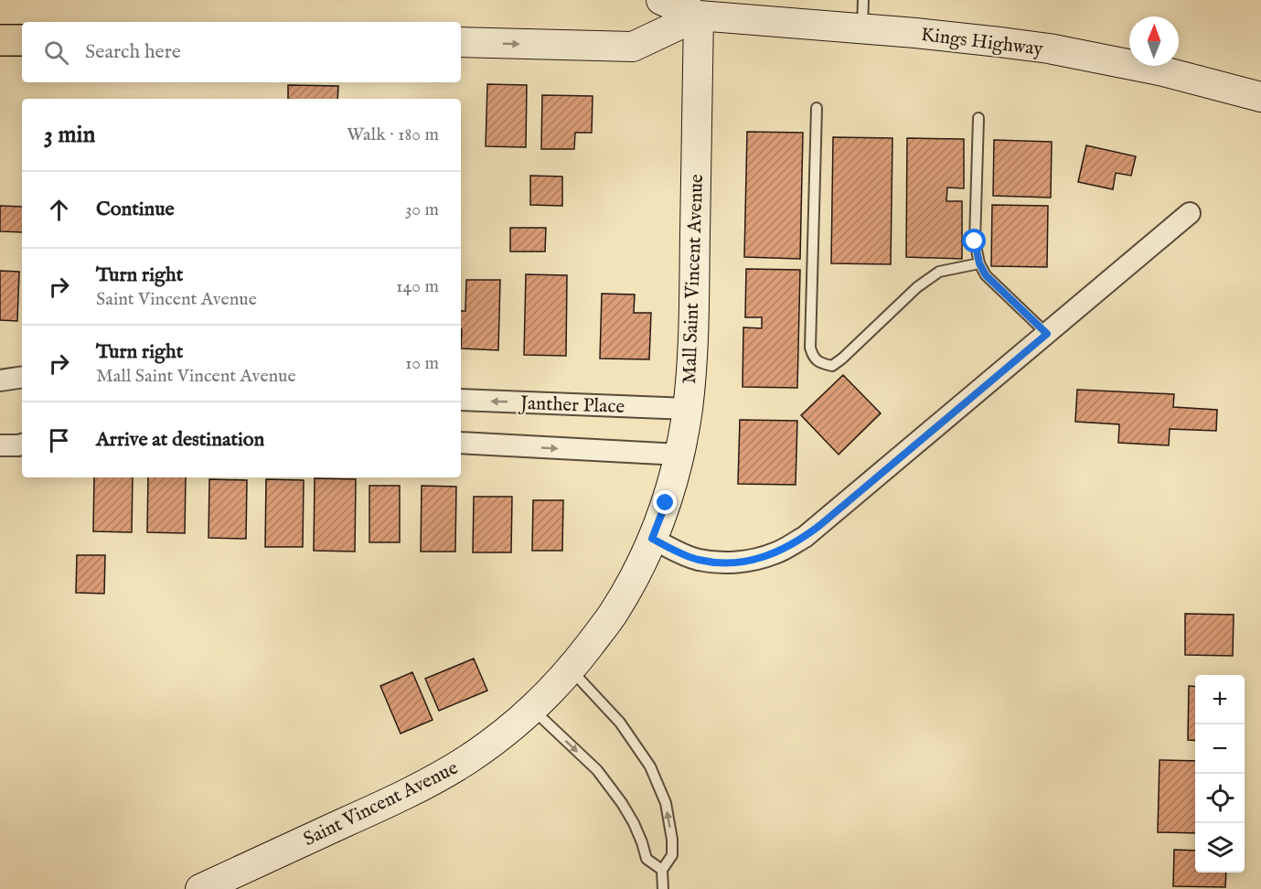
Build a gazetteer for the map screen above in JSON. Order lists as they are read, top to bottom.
{
  "streets": {
    "street": [
      "Kings Highway",
      "Mall Saint Vincent Avenue",
      "Janther Place",
      "Saint Vincent Avenue"
    ]
  },
  "crossings": [
    ["Kings Highway", "Mall Saint Vincent Avenue"],
    ["Mall Saint Vincent Avenue", "Janther Place"],
    ["Mall Saint Vincent Avenue", "Saint Vincent Avenue"]
  ],
  "north": "top",
  "page": {
    "search": "Search here",
    "heading": ["3 min", "Walk · 180 m"],
    "list": [
      ["Continue", "30 m"],
      ["Turn right", "Saint Vincent Avenue", "140 m"],
      ["Turn right", "Mall Saint Vincent Avenue", "10 m"],
      "Arrive at destination"
    ],
    "map_buttons": ["+", "−"]
  }
}
